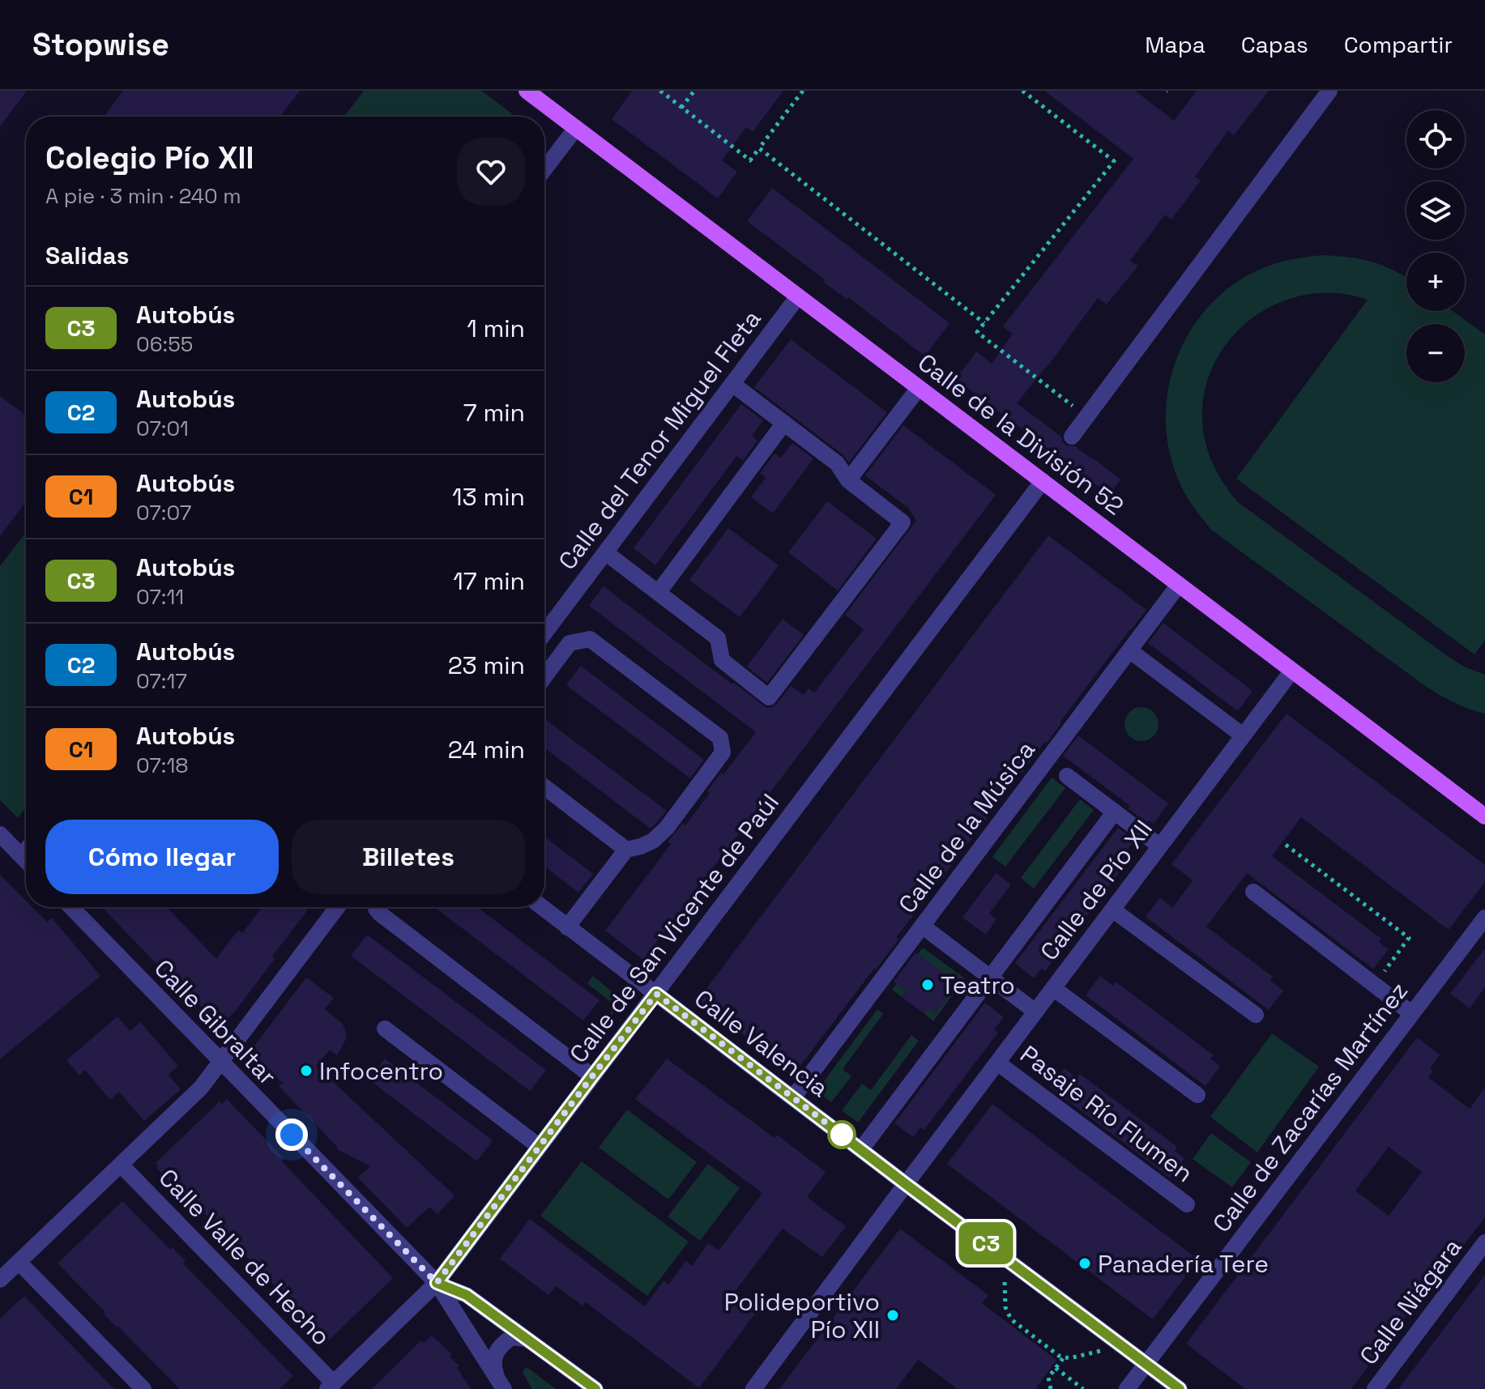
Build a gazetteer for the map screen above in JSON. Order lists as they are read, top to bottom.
{
  "streets": {
    "main road": ["Calle de la División 52"],
    "street": [
      "Calle del Tenor Miguel Fleta",
      "Calle de la Música",
      "Calle de Pío XII",
      "Calle de San Vicente de Paúl",
      "Calle Gibraltar",
      "Calle Valencia",
      "Calle de Zacarías Martínez",
      "Pasaje Río Flumen",
      "Calle Valle de Hecho",
      "Calle Niágara"
    ]
  },
  "crossings": [
    ["Calle de la División 52", "Calle del Tenor Miguel Fleta"],
    ["Calle de la División 52", "Calle de la Música"],
    ["Calle de la División 52", "Calle de Pío XII"],
    ["Calle de la División 52", "Calle de San Vicente de Paúl"],
    ["Calle de la Música", "Calle Valencia"],
    ["Calle de Pío XII", "Calle Valencia"],
    ["Calle de Pío XII", "Pasaje Río Flumen"],
    ["Calle de San Vicente de Paúl", "Calle Gibraltar"],
    ["Calle de San Vicente de Paúl", "Calle Valencia"],
    ["Calle de San Vicente de Paúl", "Calle Valle de Hecho"],
    ["Calle Valencia", "Calle de Zacarías Martínez"]
  ],
  "places": [
    "Teatro",
    "Infocentro",
    "Panadería Tere",
    "Polideportivo Pío XII"
  ],
  "lines": ["bus line C3"],
  "page": {
    "header": "Stopwise",
    "nav": ["Mapa", "Capas", "Compartir"],
    "on_map": "C3",
    "map_buttons": ["+", "−"],
    "heading": [
      ["Colegio Pío XII", "A pie · 3 min · 240 m"],
      "Salidas"
    ],
    "list": [
      {
        "mark": "C3",
        "name": "Autobús",
        "note": "06:55",
        "value": "1 min"
      },
      {
        "mark": "C2",
        "name": "Autobús",
        "note": "07:01",
        "value": "7 min"
      },
      {
        "mark": "C1",
        "name": "Autobús",
        "note": "07:07",
        "value": "13 min"
      },
      {
        "mark": "C3",
        "name": "Autobús",
        "note": "07:11",
        "value": "17 min"
      },
      {
        "mark": "C2",
        "name": "Autobús",
        "note": "07:17",
        "value": "23 min"
      },
      {
        "mark": "C1",
        "name": "Autobús",
        "note": "07:18",
        "value": "24 min"
      }
    ],
    "buttons": ["Cómo llegar", "Billetes"]
  }
}
